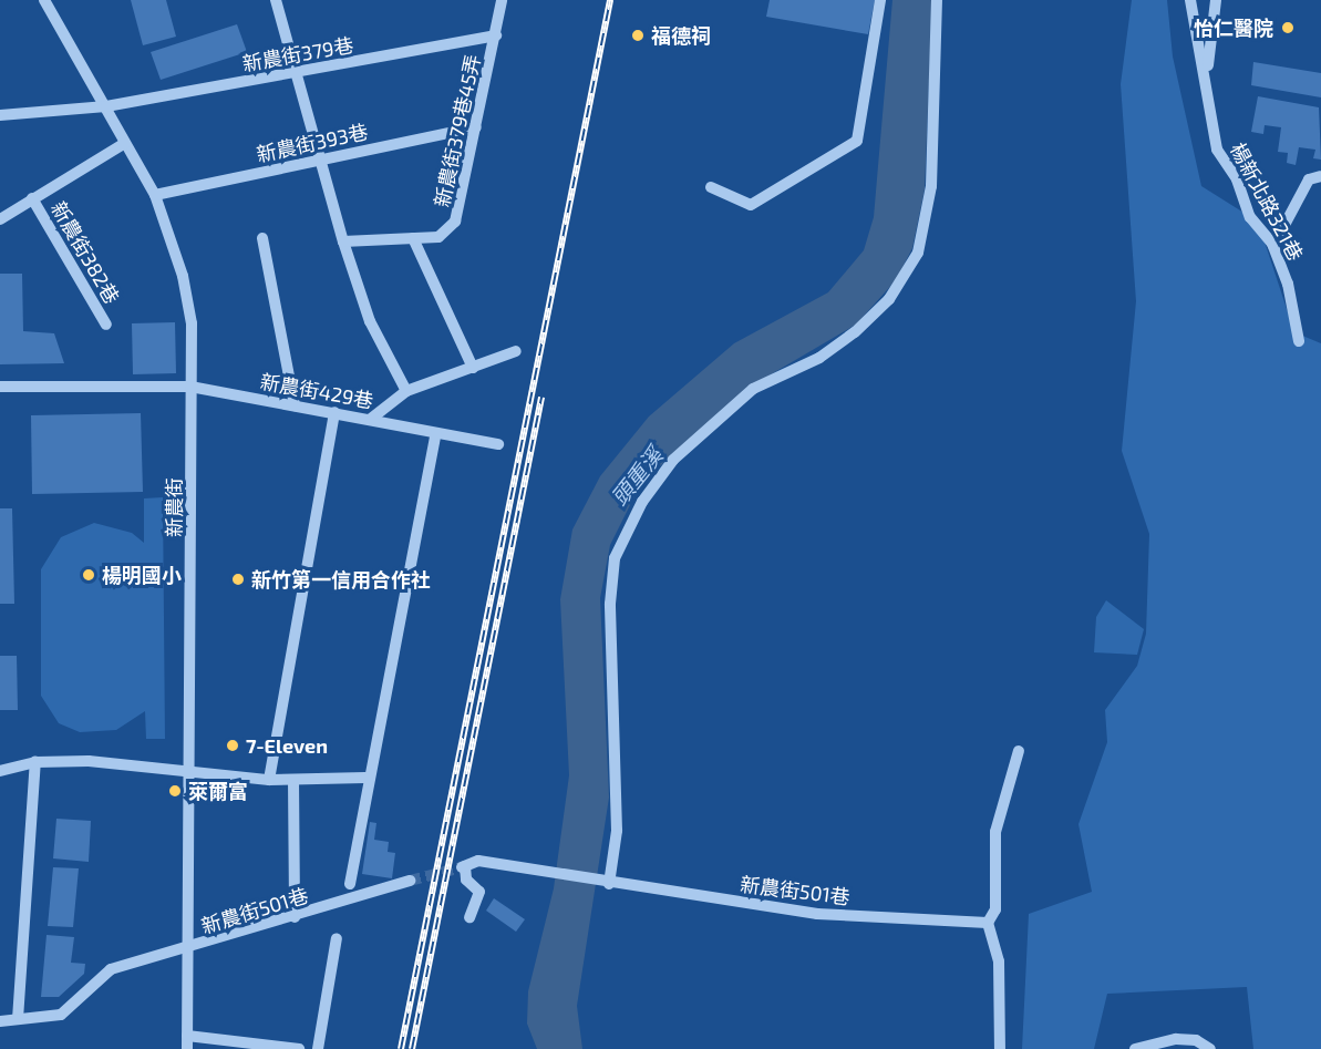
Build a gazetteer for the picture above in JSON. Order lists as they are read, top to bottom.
{
  "streets": {
    "street": [
      "新農街379巷",
      "新農街379巷45弄",
      "新農街393巷",
      "楊新北路321巷",
      "新農街382巷",
      "新農街429巷",
      "新農街",
      "新農街501巷"
    ]
  },
  "crossings": [
    ["新農街379巷", "新農街379巷45弄"],
    ["新農街379巷", "新農街"],
    ["新農街379巷45弄", "新農街393巷"],
    ["新農街393巷", "新農街"],
    ["新農街382巷", "新農街"],
    ["新農街429巷", "新農街"],
    ["新農街", "新農街501巷"]
  ],
  "water": ["頭重溪"],
  "places": [
    "怡仁醫院",
    "福德祠",
    "楊明國小",
    "新竹第一信用合作社",
    "7-Eleven",
    "萊爾富"
  ]
}
